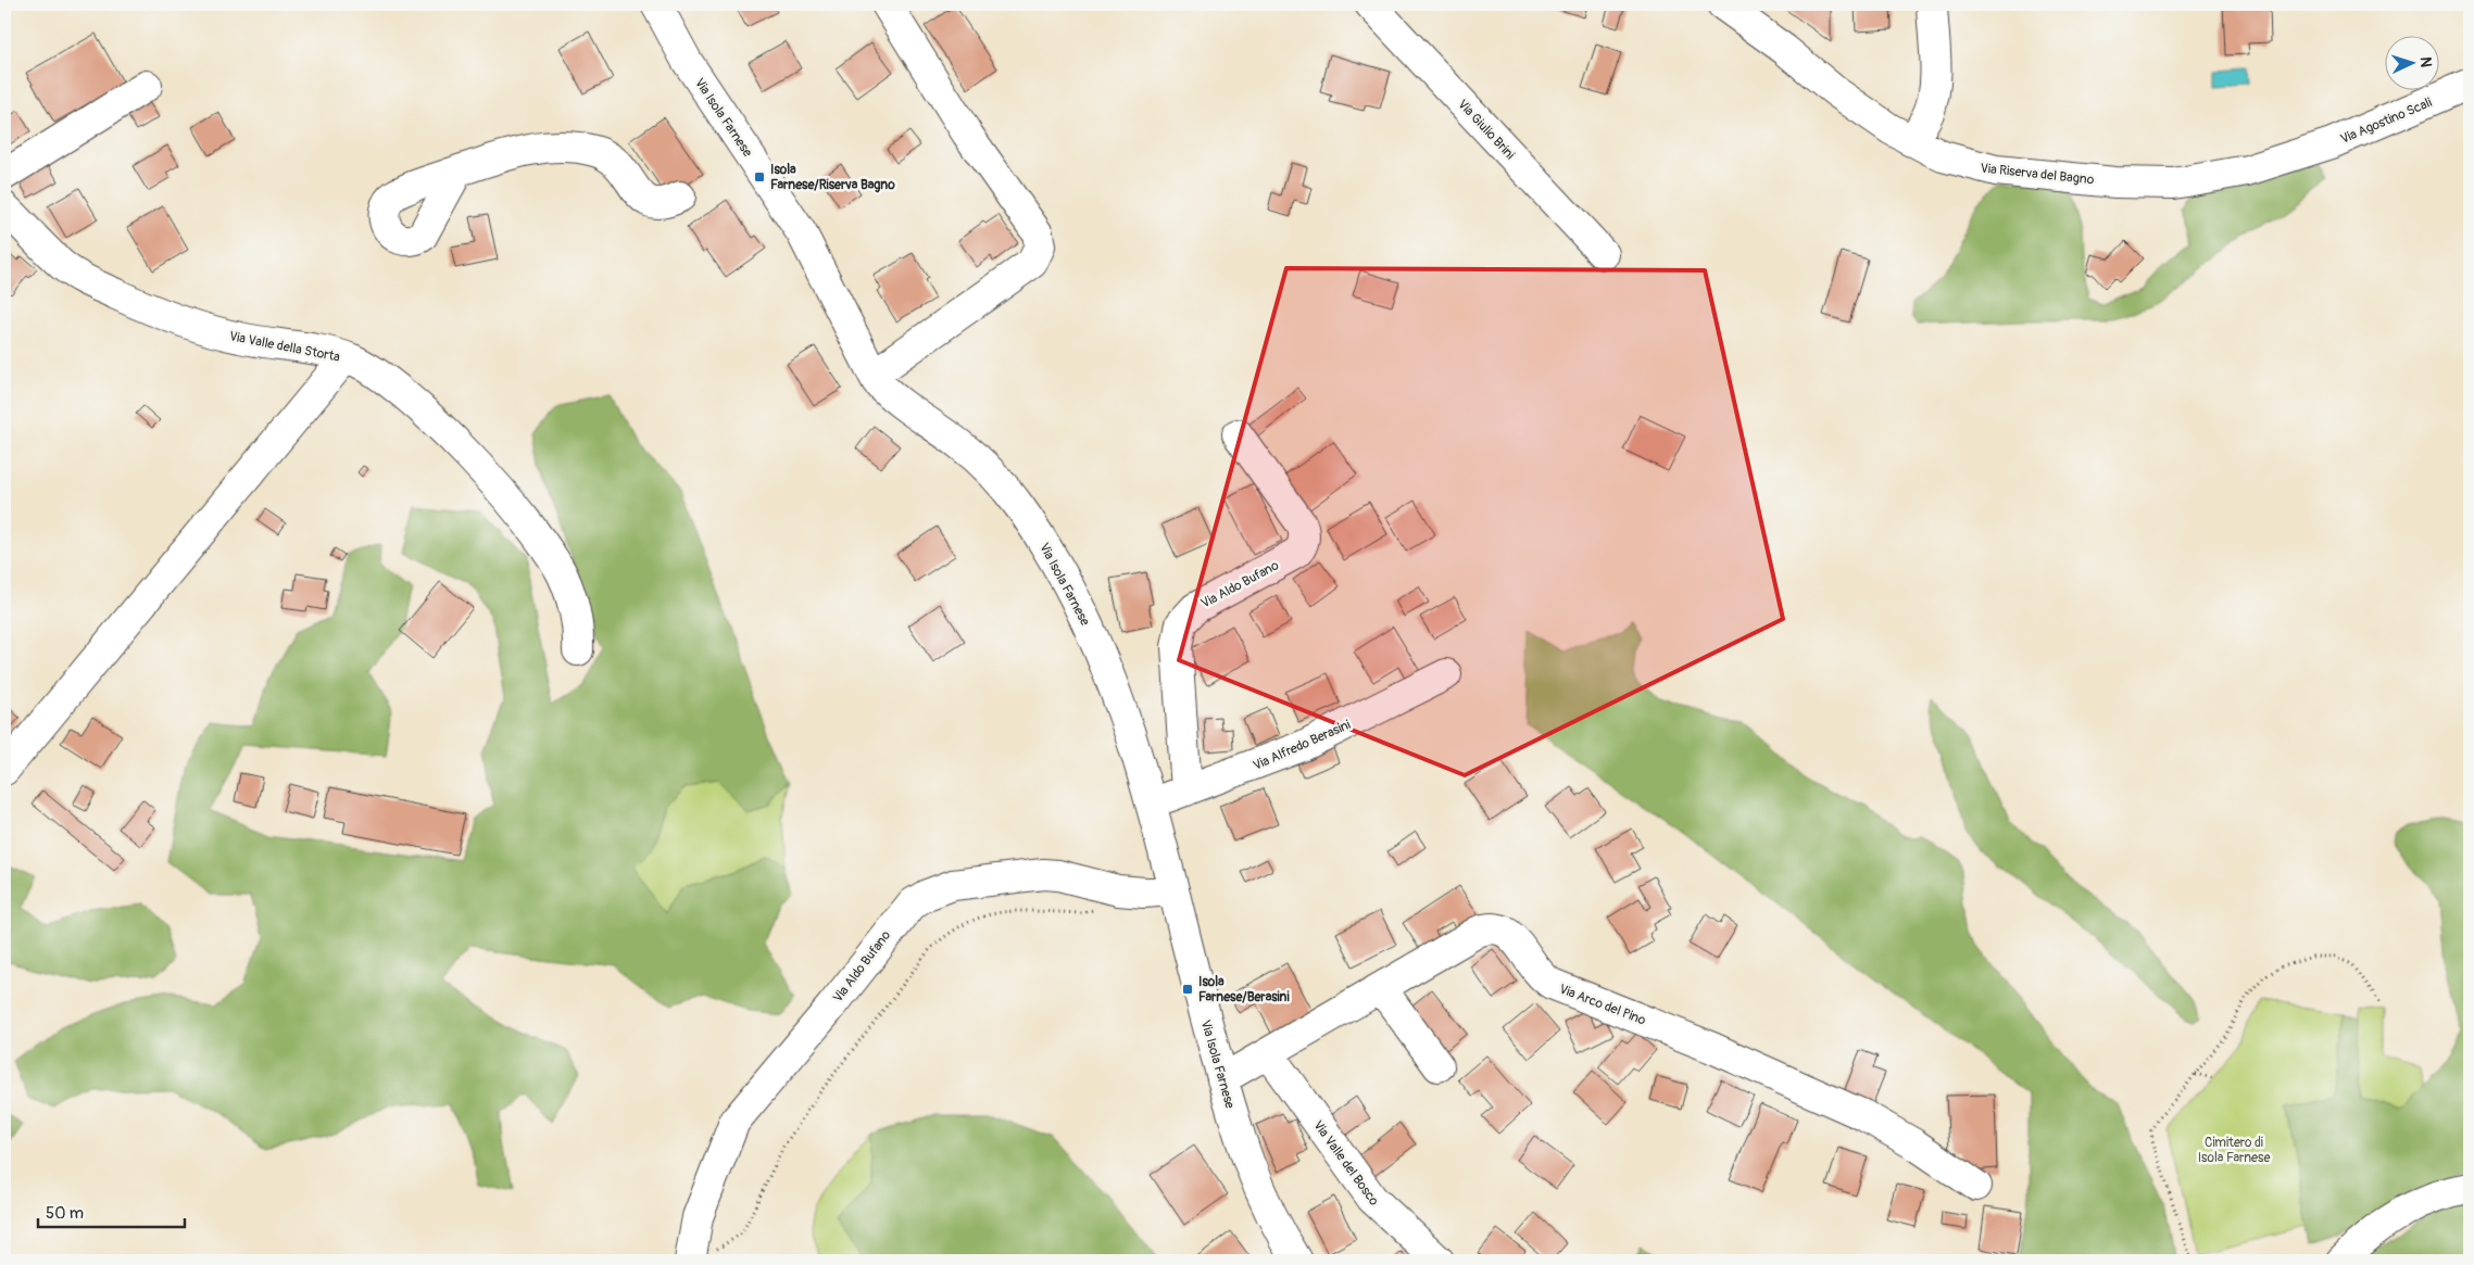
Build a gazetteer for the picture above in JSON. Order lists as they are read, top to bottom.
{
  "streets": {
    "street": [
      "Via Isola Farnese",
      "Via Agostino Scali",
      "Via Giulio Brini",
      "Via Riserva del Bagno",
      "Via Valle della Storta",
      "Via Aldo Bufano",
      "Via Alfredo Berasini",
      "Via Arco del Pino",
      "Via Valle del Bosco"
    ]
  },
  "crossings": [
    ["Via Isola Farnese", "Via Aldo Bufano"],
    ["Via Isola Farnese", "Via Alfredo Berasini"],
    ["Via Isola Farnese", "Via Arco del Pino"],
    ["Via Agostino Scali", "Via Riserva del Bagno"],
    ["Via Aldo Bufano", "Via Alfredo Berasini"],
    ["Via Arco del Pino", "Via Valle del Bosco"]
  ],
  "parks": ["Cimitero di Isola Farnese"],
  "places": {
    "transit": ["Isola Farnese/Riserva Bagno", "Isola Farnese/Berasini"]
  },
  "scale_bar": "50 m",
  "north": "right"
}
